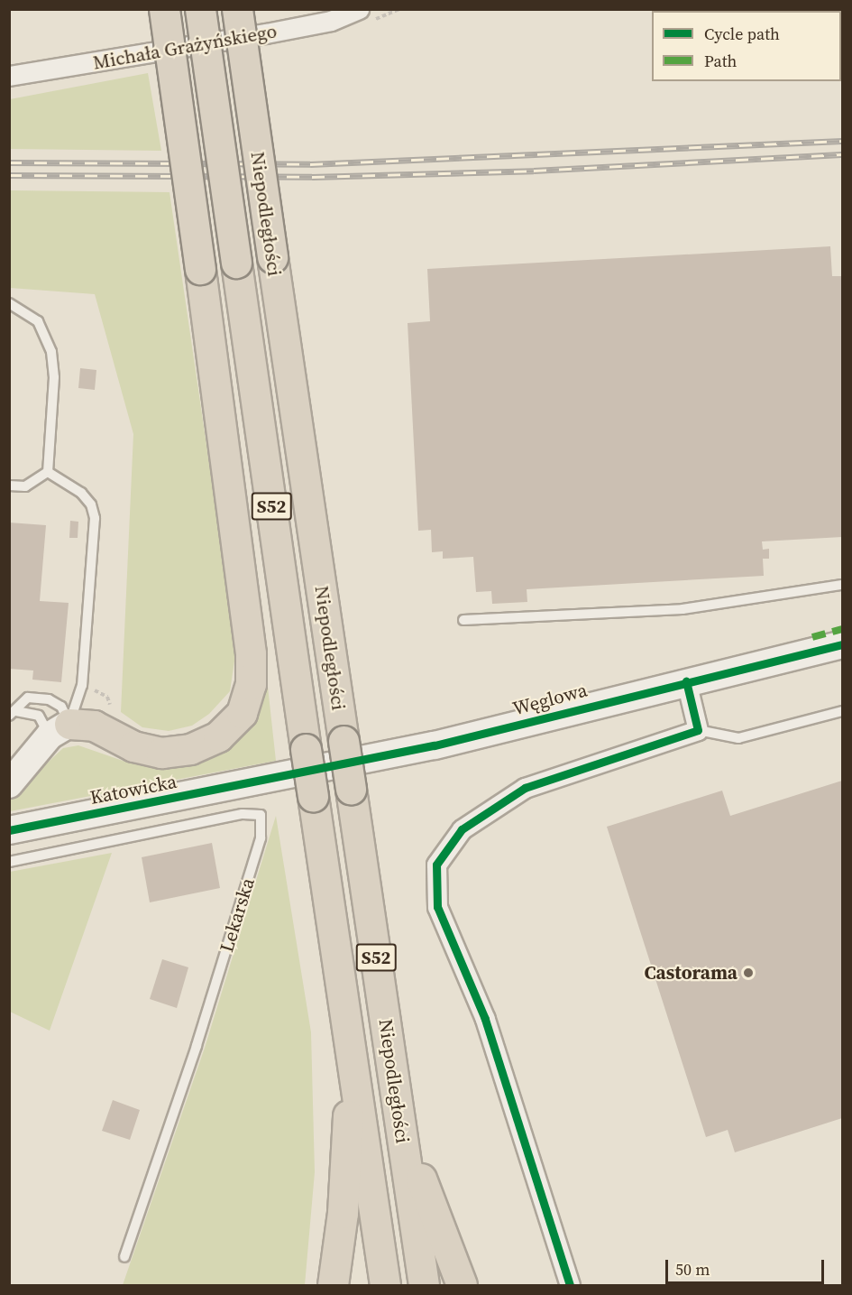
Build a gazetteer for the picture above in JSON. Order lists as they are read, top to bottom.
{
  "streets": {
    "highway": ["Niepodległości", "S52"],
    "street": ["Michała Grażyńskiego", "Węglowa", "Katowicka"],
    "lane": ["Lekarska"]
  },
  "crossings": [
    ["Węglowa", "Katowicka"]
  ],
  "places": ["Castorama"],
  "legend": ["Cycle path", "Path"],
  "scale_bar": "50 m"
}
